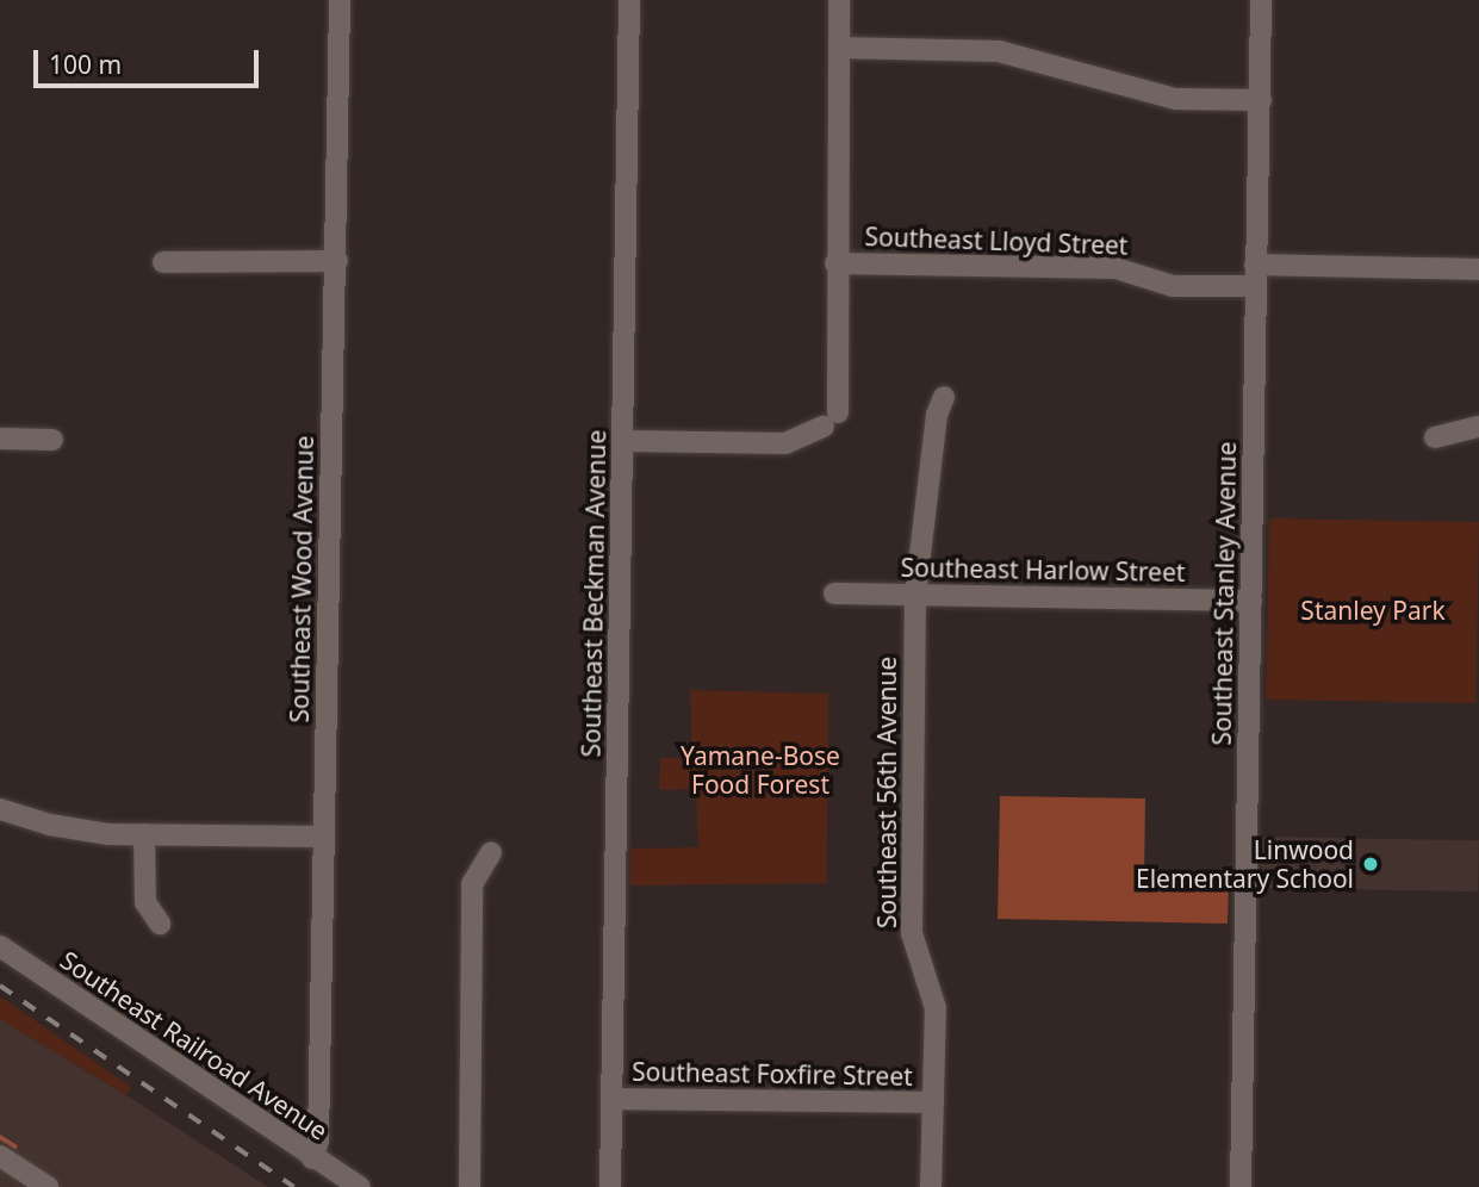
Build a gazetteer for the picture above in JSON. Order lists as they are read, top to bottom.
{
  "streets": {
    "street": [
      "Southeast Lloyd Street",
      "Southeast Harlow Street",
      "Southeast Wood Avenue",
      "Southeast Beckman Avenue",
      "Southeast Stanley Avenue",
      "Southeast 56th Avenue",
      "Southeast Railroad Avenue",
      "Southeast Foxfire Street"
    ]
  },
  "crossings": [
    ["Southeast Lloyd Street", "Southeast Stanley Avenue"],
    ["Southeast Harlow Street", "Southeast Stanley Avenue"],
    ["Southeast Harlow Street", "Southeast 56th Avenue"],
    ["Southeast Wood Avenue", "Southeast Railroad Avenue"],
    ["Southeast Beckman Avenue", "Southeast Foxfire Street"],
    ["Southeast 56th Avenue", "Southeast Foxfire Street"]
  ],
  "parks": ["Stanley Park", "Yamane-Bose Food Forest"],
  "places": ["Linwood Elementary School"],
  "scale_bar": "100 m"
}
